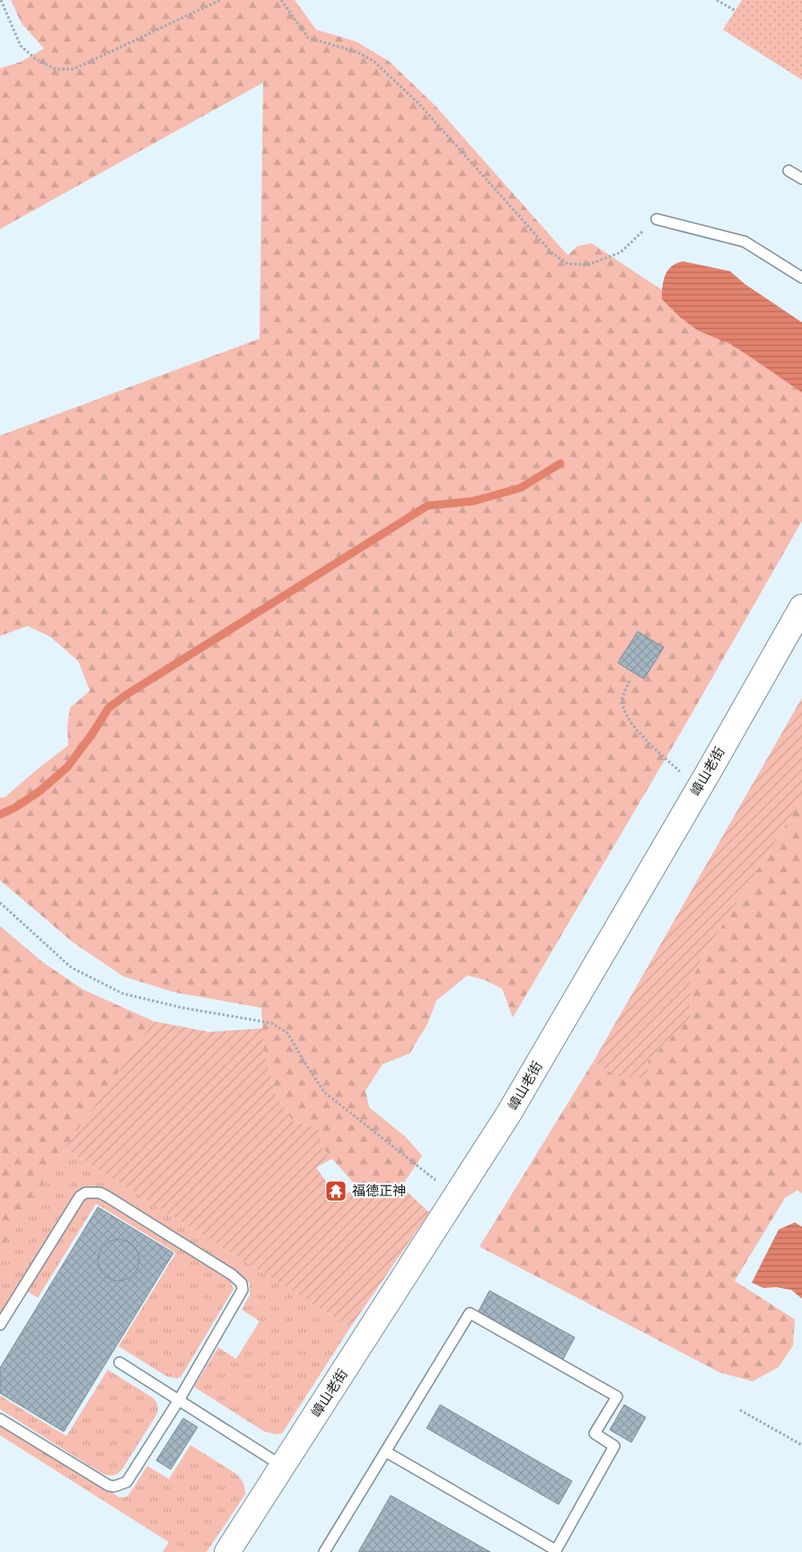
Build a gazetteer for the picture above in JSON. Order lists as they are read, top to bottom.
{
  "streets": {
    "street": ["嶂山老街"]
  },
  "places": {
    "temple": ["福德正神"]
  }
}
